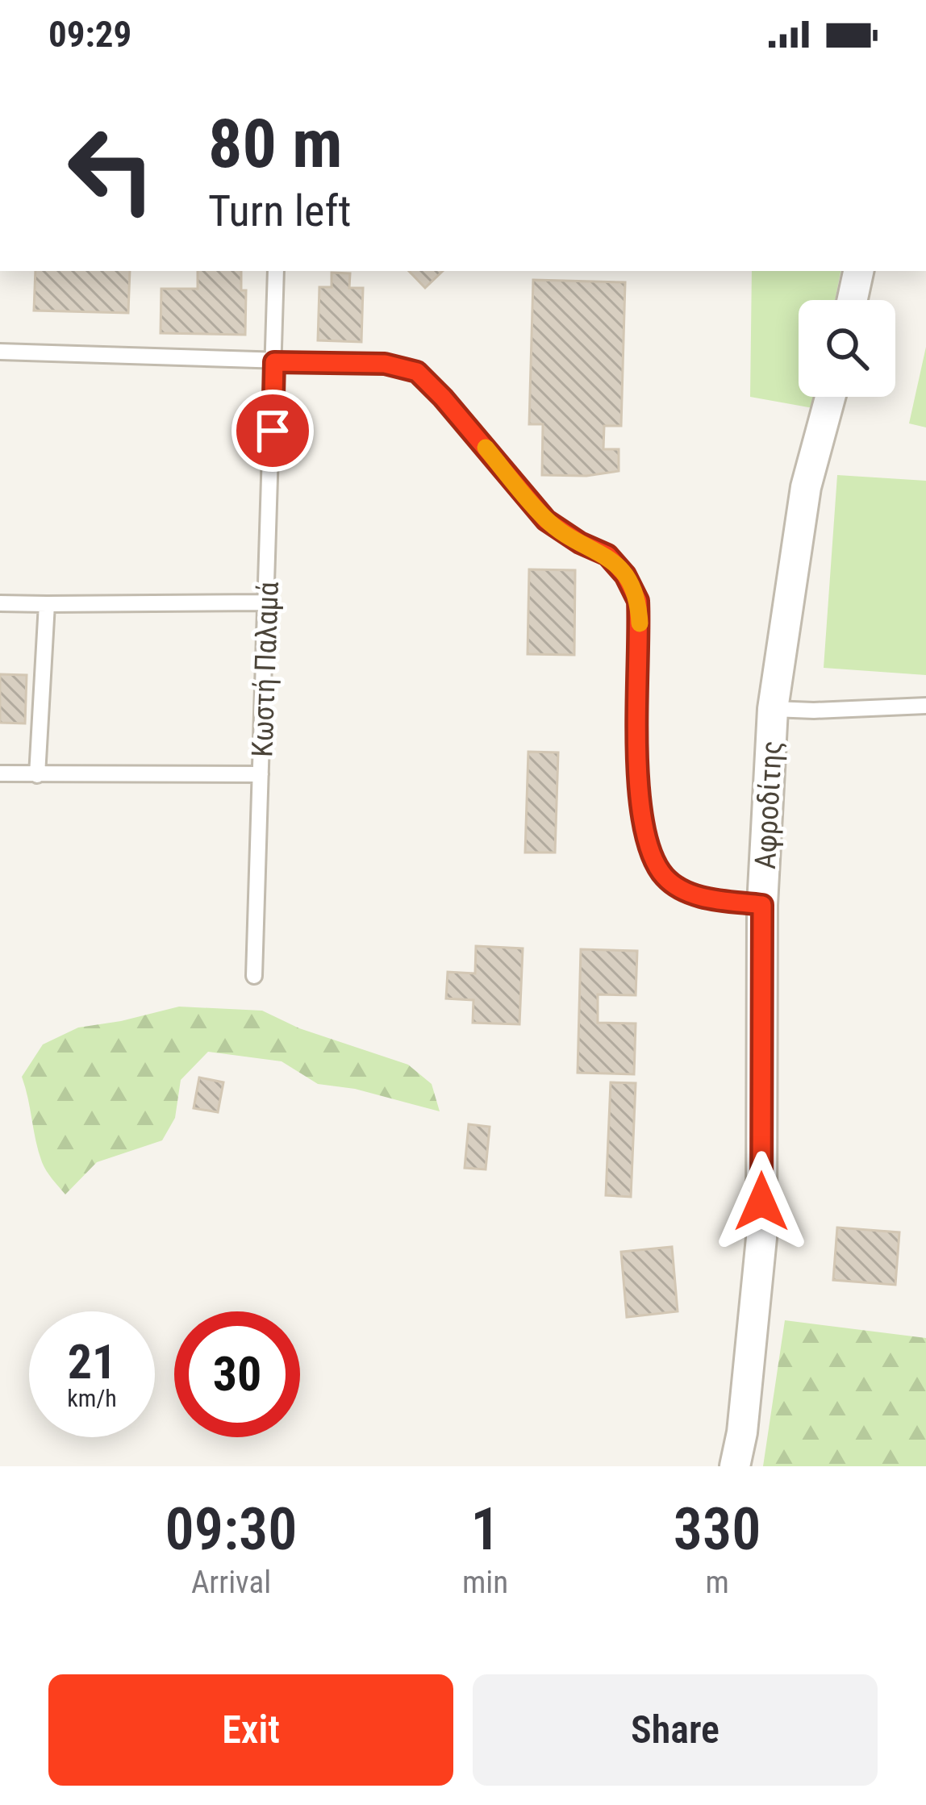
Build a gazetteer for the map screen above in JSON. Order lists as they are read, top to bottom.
{
  "streets": {
    "street": ["Αφροδίτης"],
    "lane": ["Κωστή Παλαμά"]
  },
  "page": {
    "status": "09:29",
    "turn": ["80 m", "Turn left"],
    "speed": "21 km/h",
    "limit": "30",
    "eta": [
      "09:30",
      "Arrival",
      "1",
      "min",
      "330",
      "m"
    ],
    "buttons": ["Exit", "Share"]
  }
}
